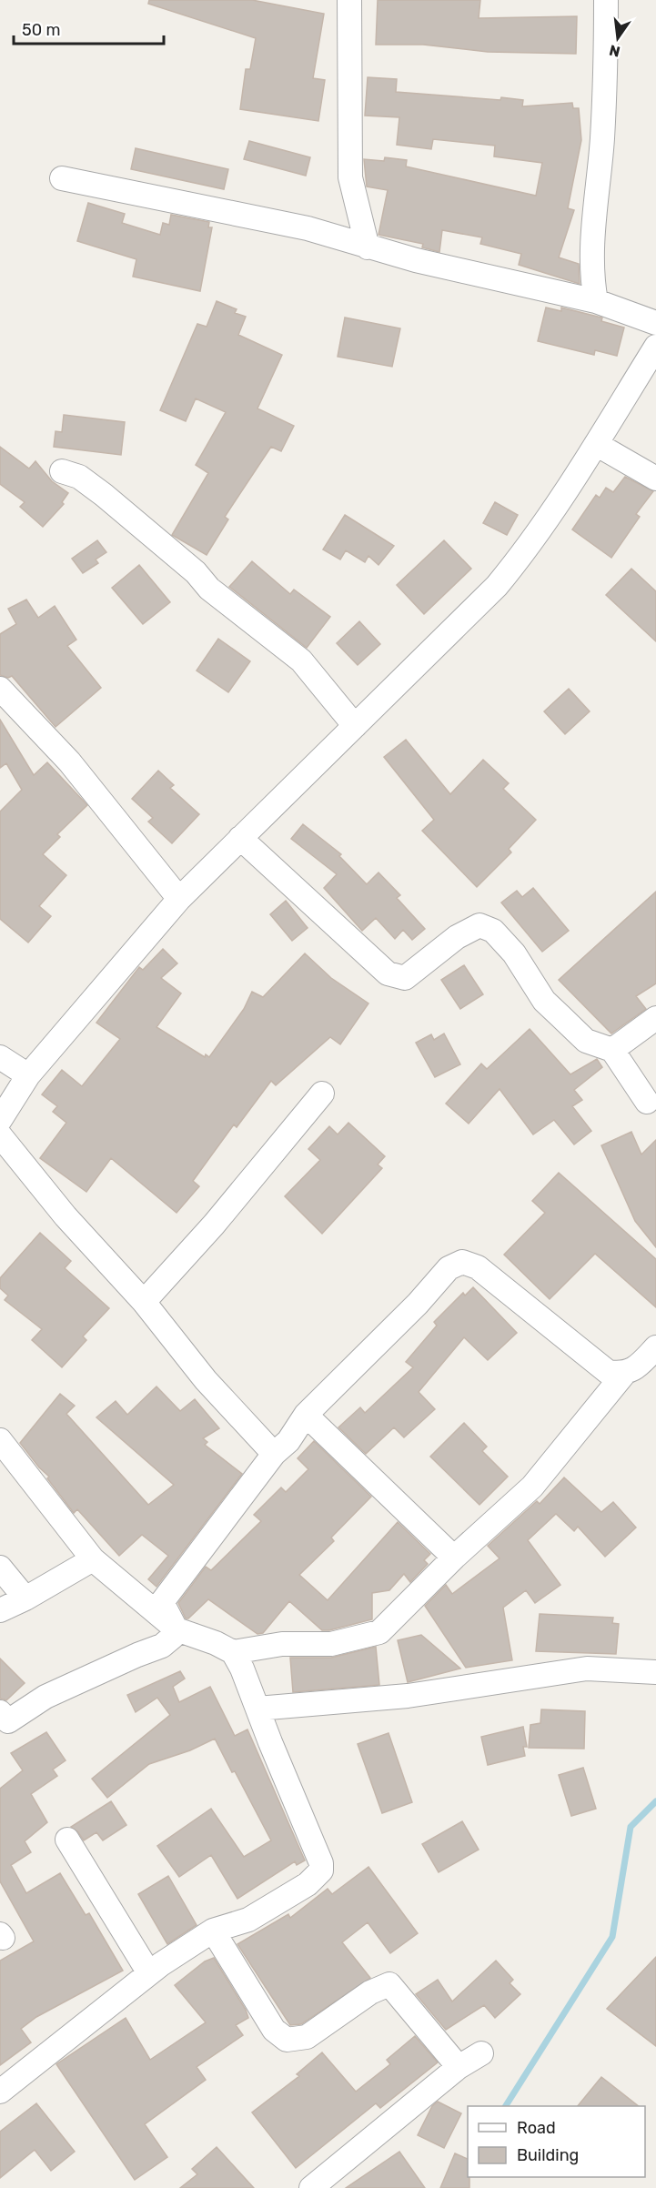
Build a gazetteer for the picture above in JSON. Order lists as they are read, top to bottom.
{
  "legend": ["Road", "Building"],
  "scale_bar": "50 m",
  "north": "bottom"
}
